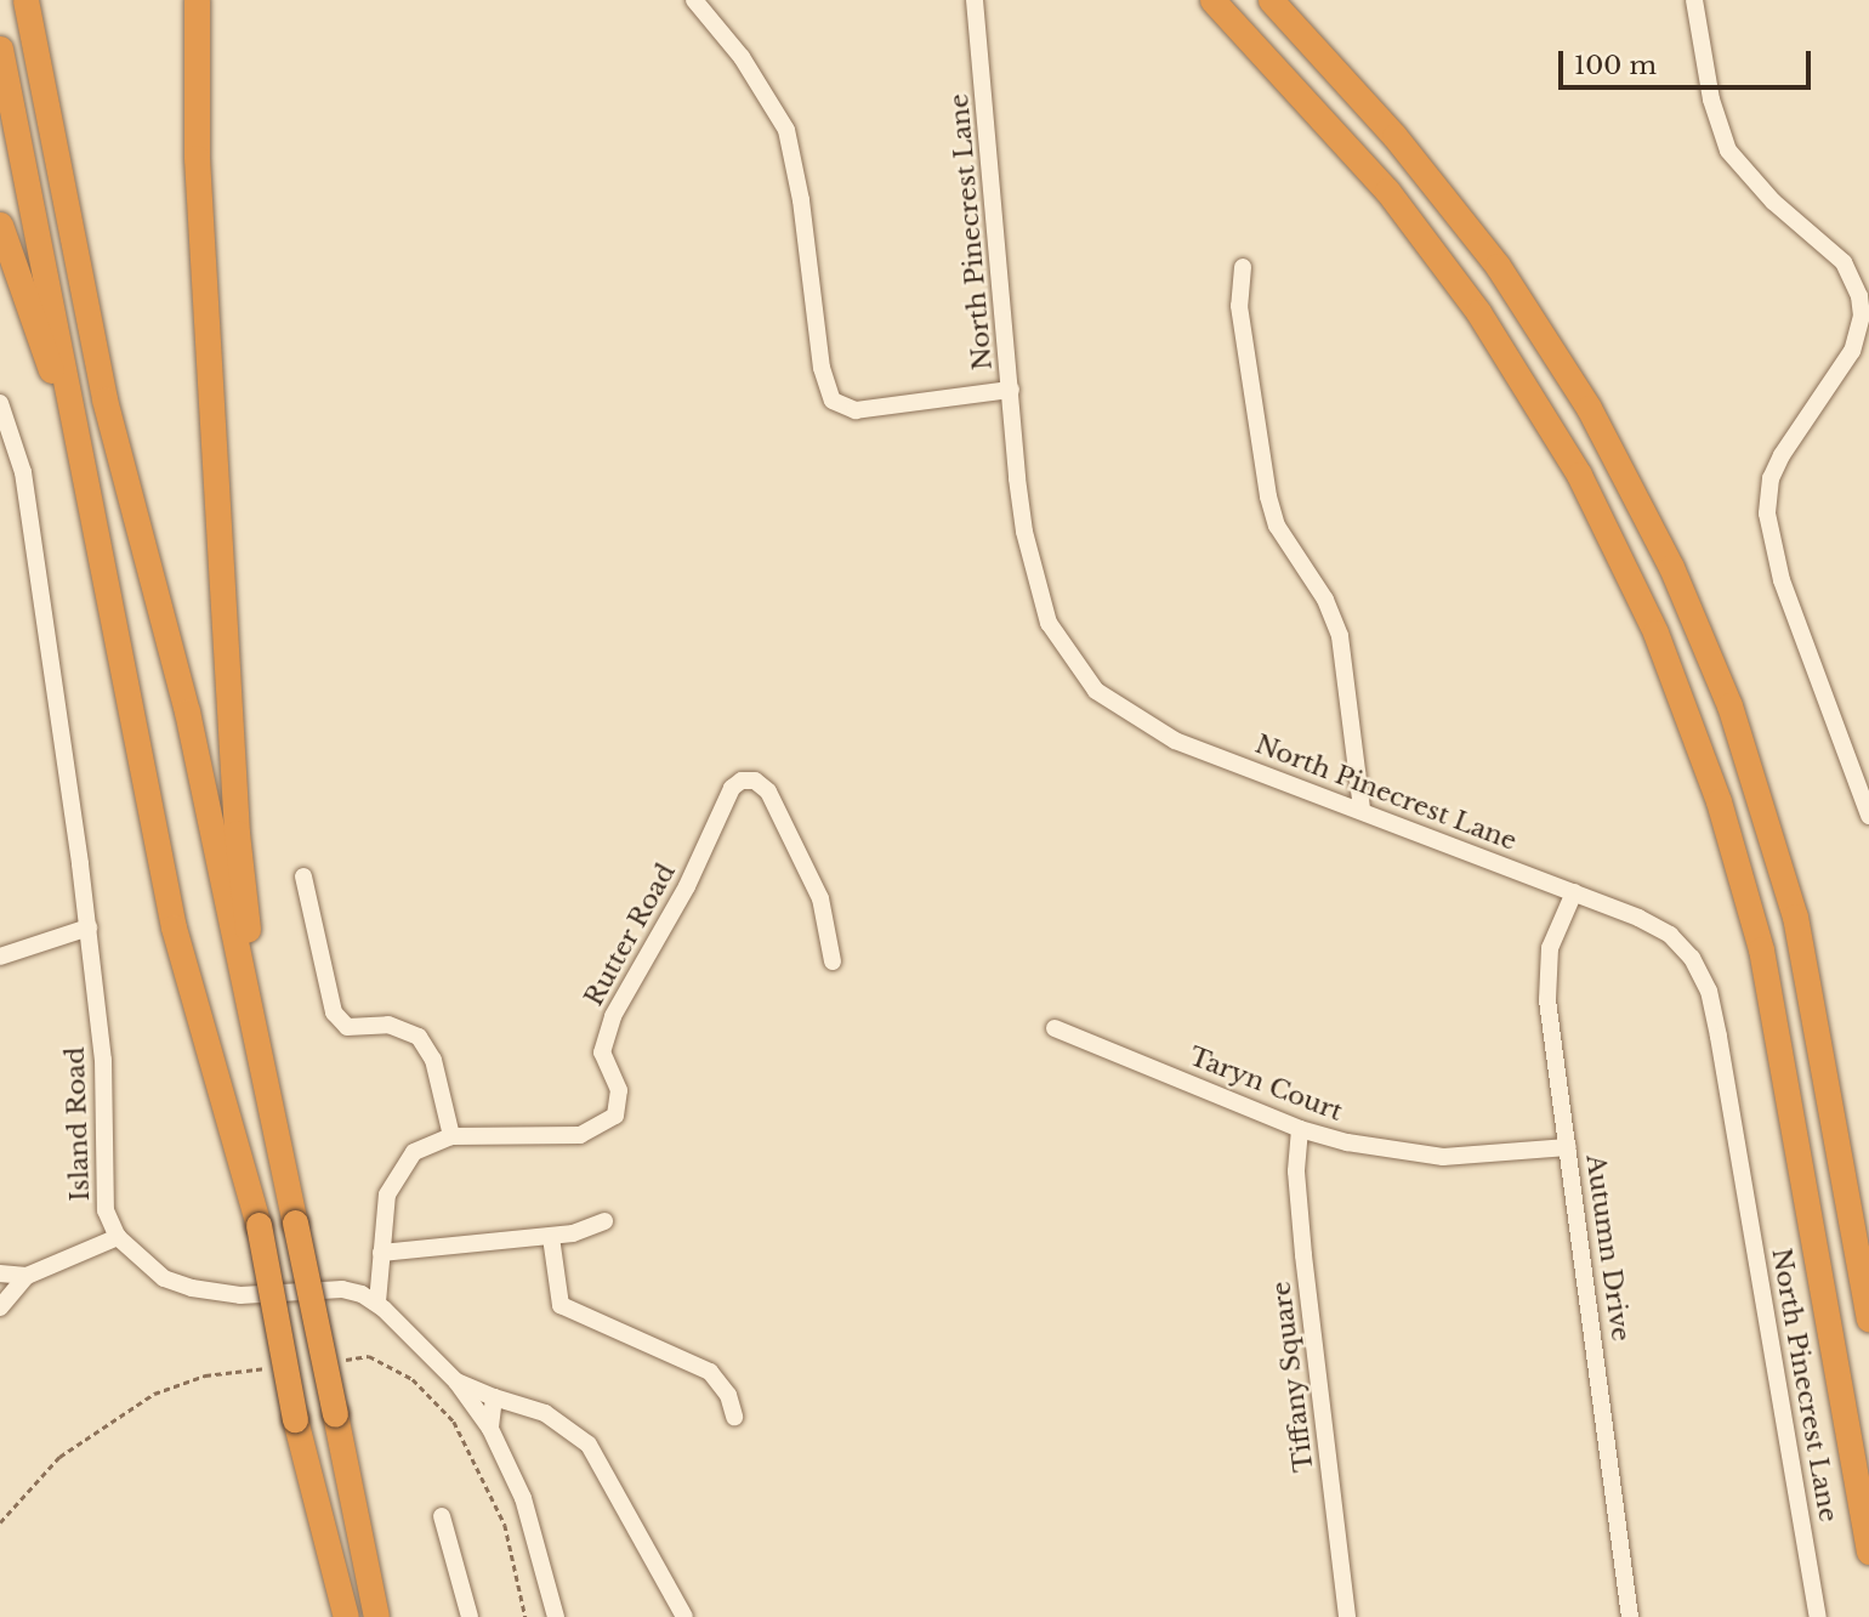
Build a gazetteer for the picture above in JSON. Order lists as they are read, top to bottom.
{
  "streets": {
    "street": [
      "North Pinecrest Lane",
      "Rutter Road",
      "Taryn Court",
      "Island Road",
      "Autumn Drive",
      "Tiffany Square"
    ]
  },
  "crossings": [
    ["North Pinecrest Lane", "Autumn Drive"],
    ["Taryn Court", "Autumn Drive"],
    ["Taryn Court", "Tiffany Square"]
  ],
  "scale_bar": "100 m"
}
